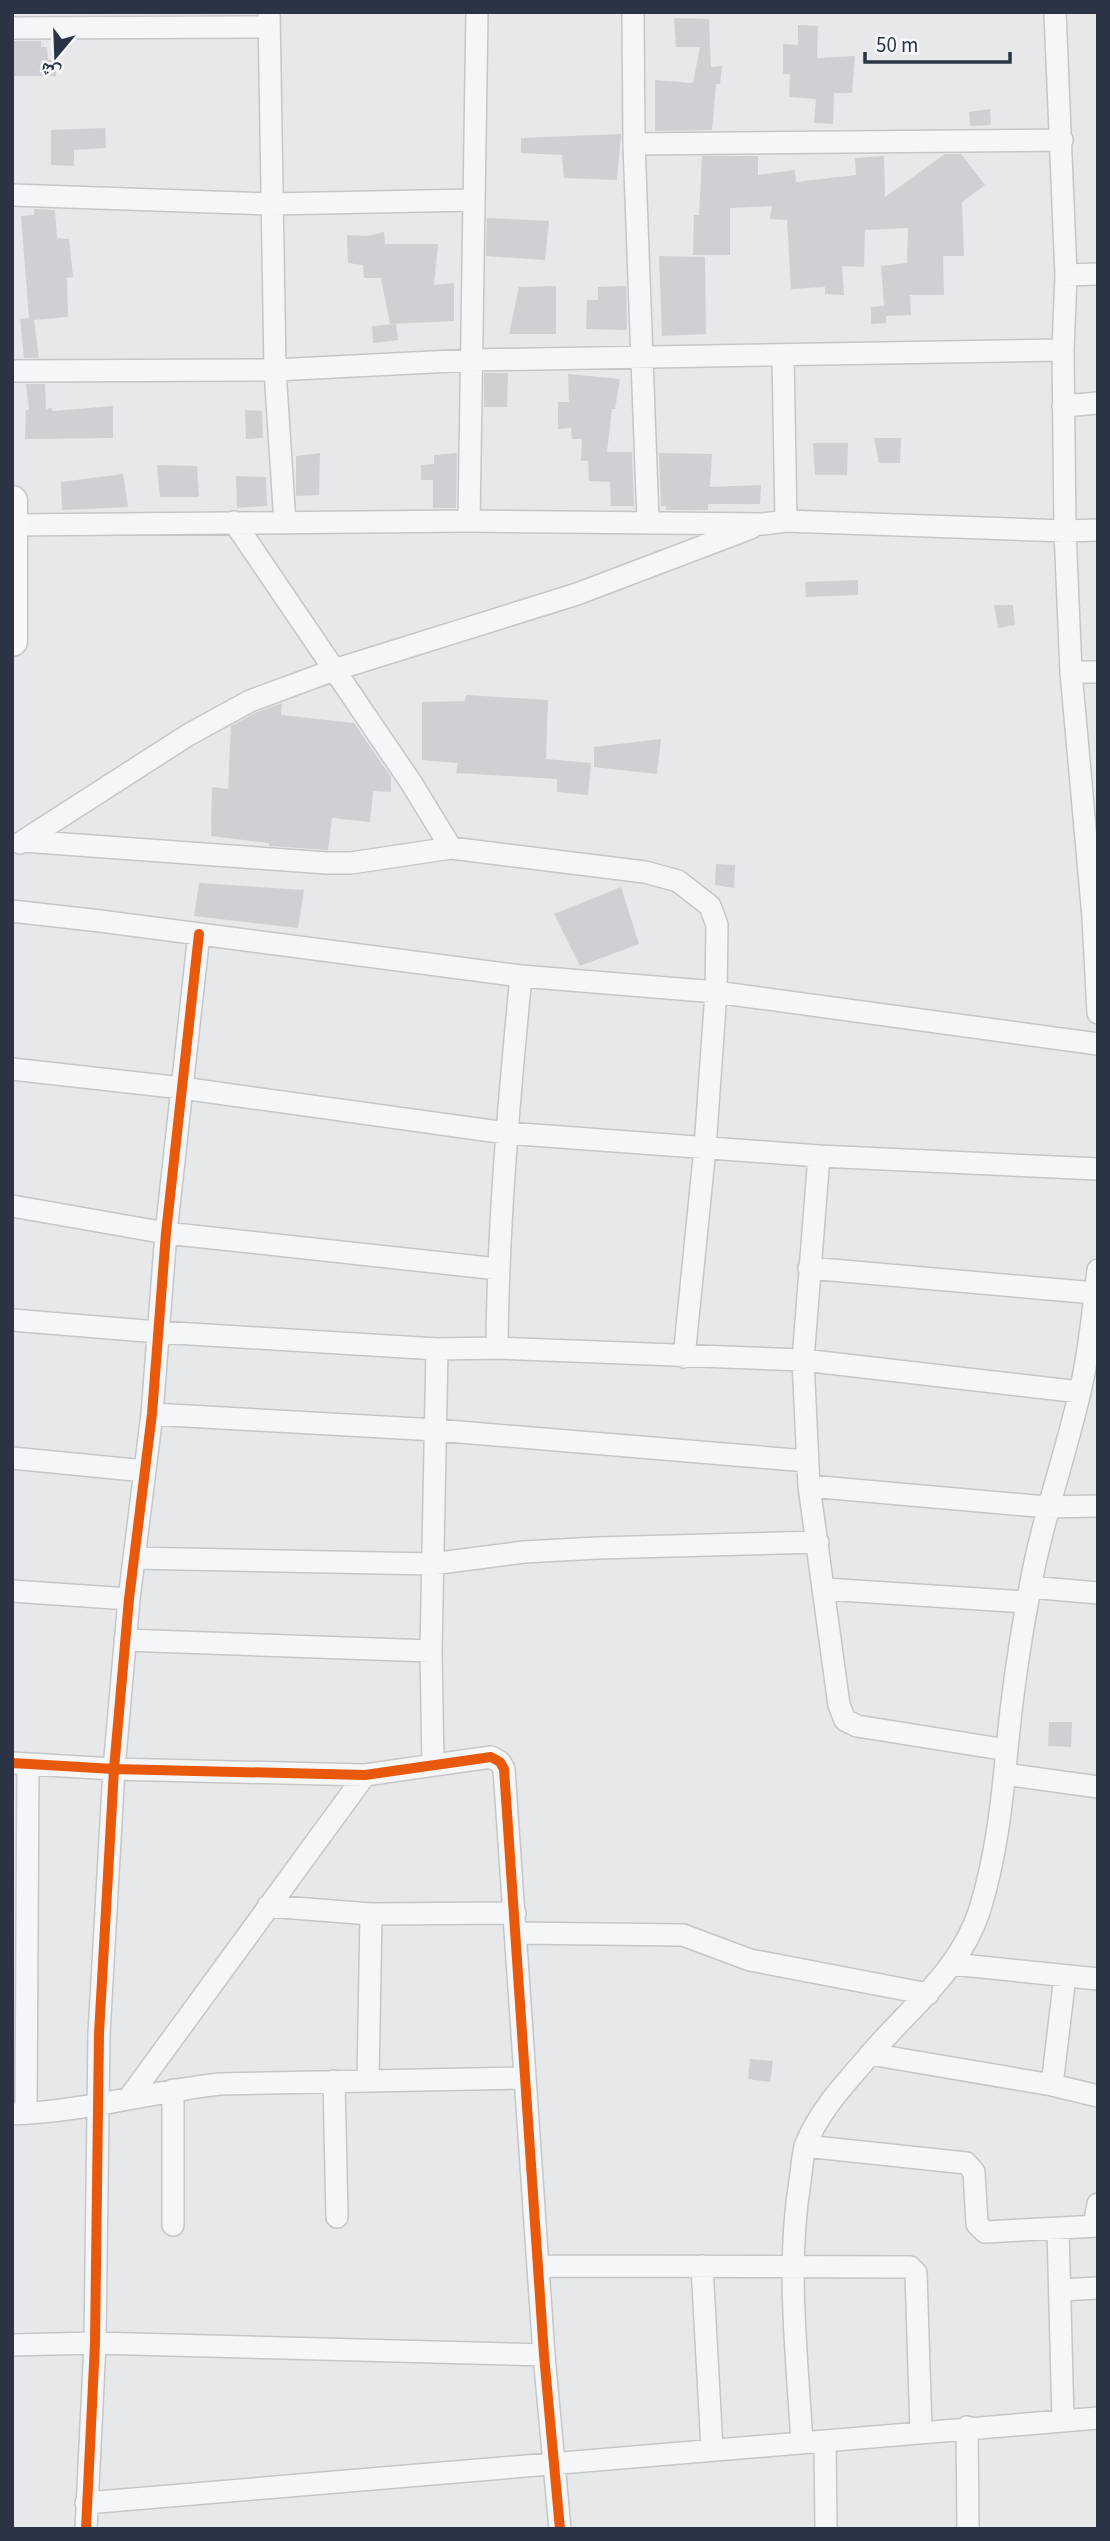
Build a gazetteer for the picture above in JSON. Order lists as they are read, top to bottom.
{
  "scale_bar": "50 m",
  "north": "bottom"
}
